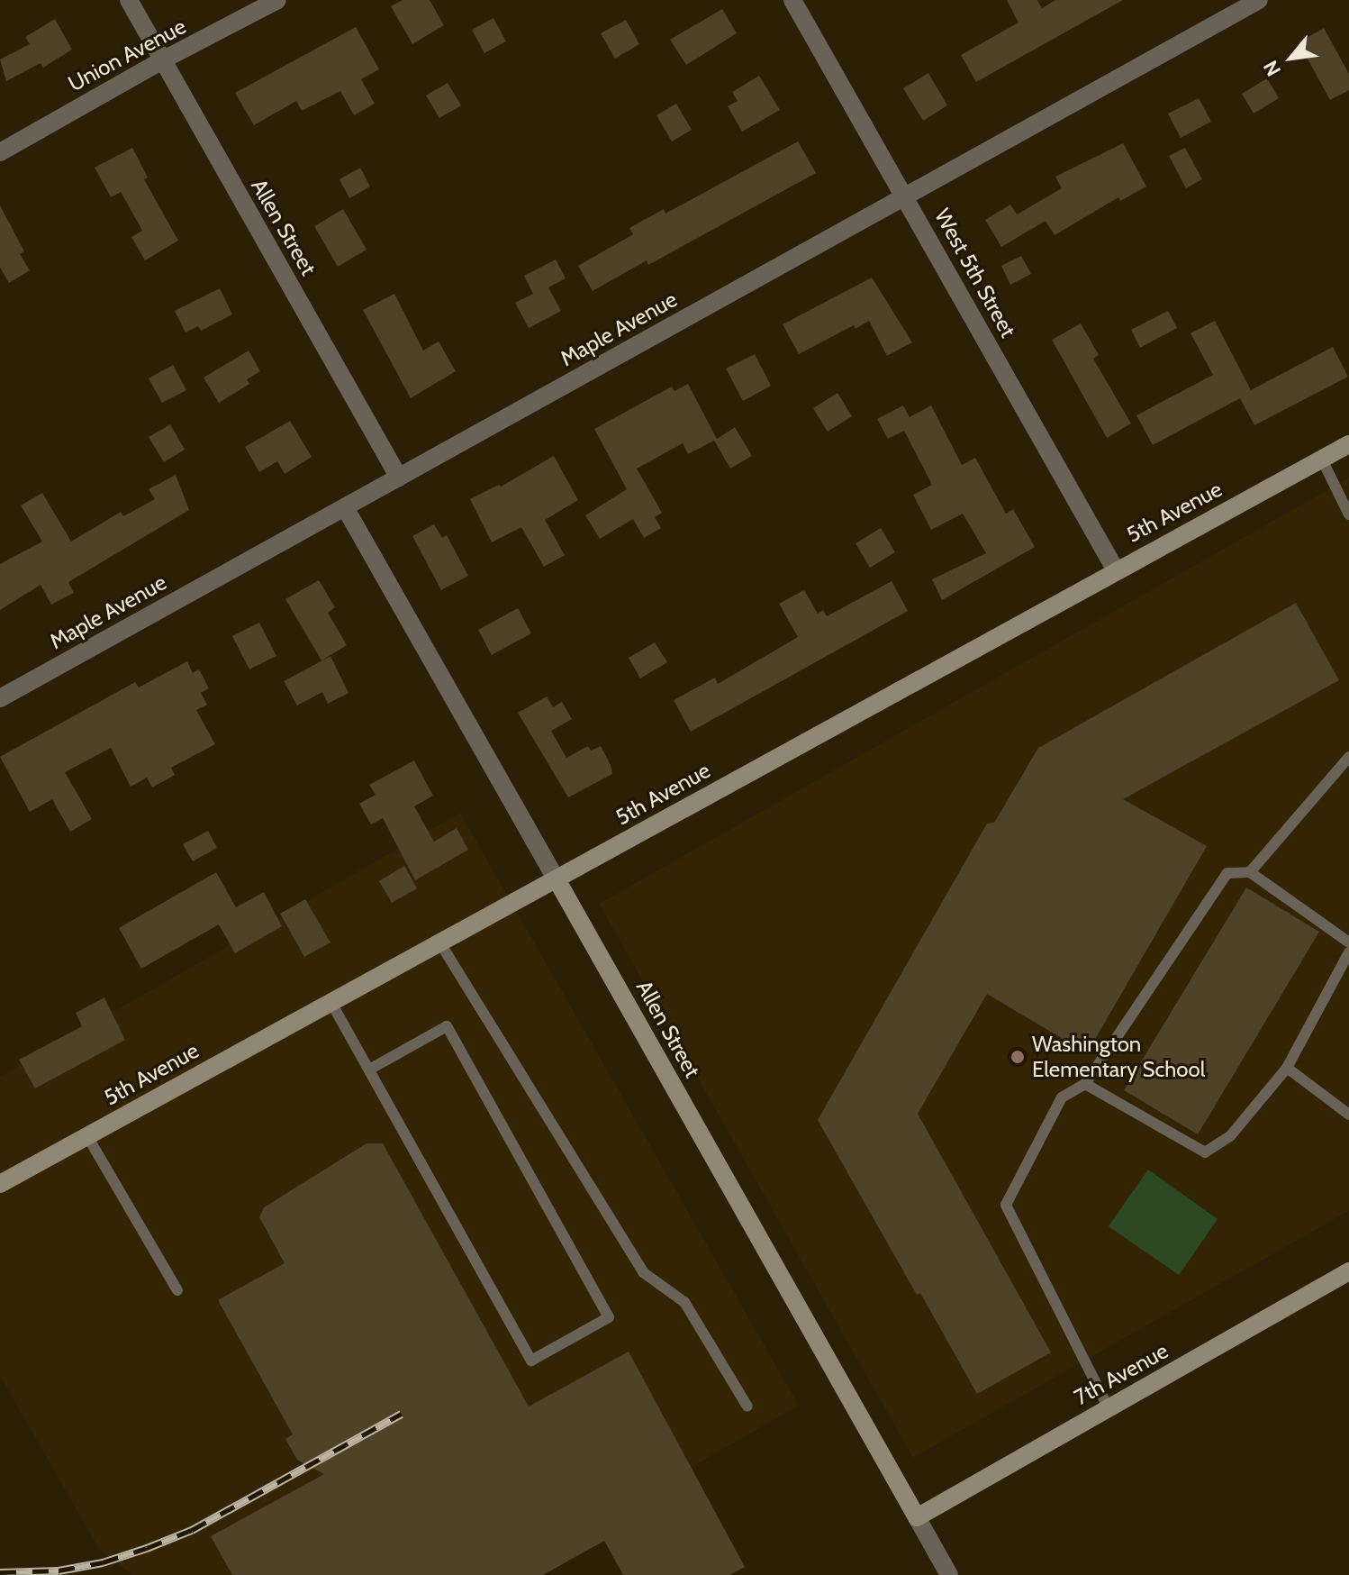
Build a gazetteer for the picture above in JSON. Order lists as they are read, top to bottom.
{
  "streets": {
    "street": [
      "Union Avenue",
      "Allen Street",
      "West 5th Street",
      "Maple Avenue",
      "5th Avenue",
      "7th Avenue"
    ]
  },
  "crossings": [
    ["Union Avenue", "Allen Street"],
    ["Allen Street", "Maple Avenue"],
    ["Allen Street", "5th Avenue"],
    ["Allen Street", "7th Avenue"],
    ["West 5th Street", "Maple Avenue"],
    ["West 5th Street", "5th Avenue"]
  ],
  "places": ["Washington Elementary School"],
  "north": "bottom left"
}
